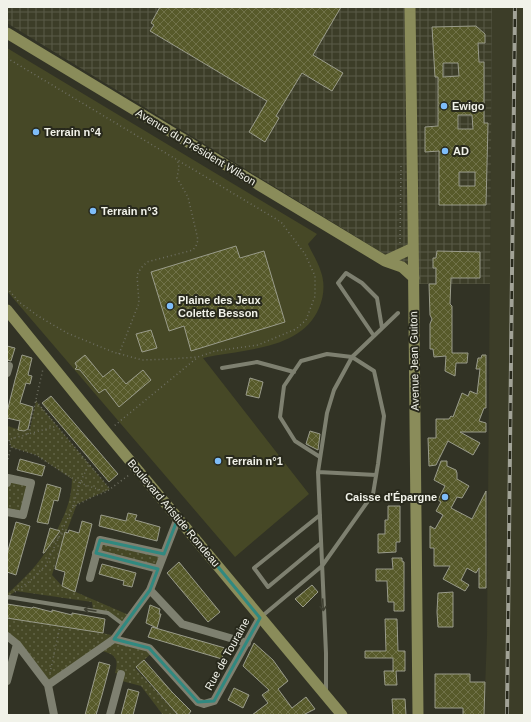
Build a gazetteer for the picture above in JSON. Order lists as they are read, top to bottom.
{
  "streets": {
    "street": [
      "Avenue du Président Wilson",
      "Avenue Jean Guiton",
      "Boulevard Aristide Rondeau",
      "Rue de Touraine"
    ]
  },
  "crossings": [
    ["Avenue du Président Wilson", "Avenue Jean Guiton"],
    ["Boulevard Aristide Rondeau", "Rue de Touraine"]
  ],
  "places": [
    "Ewigo",
    "Terrain n°4",
    "AD",
    "Terrain n°3",
    "Plaine des Jeux Colette Besson",
    "Terrain n°1",
    "Caisse d'Épargne"
  ]
}
